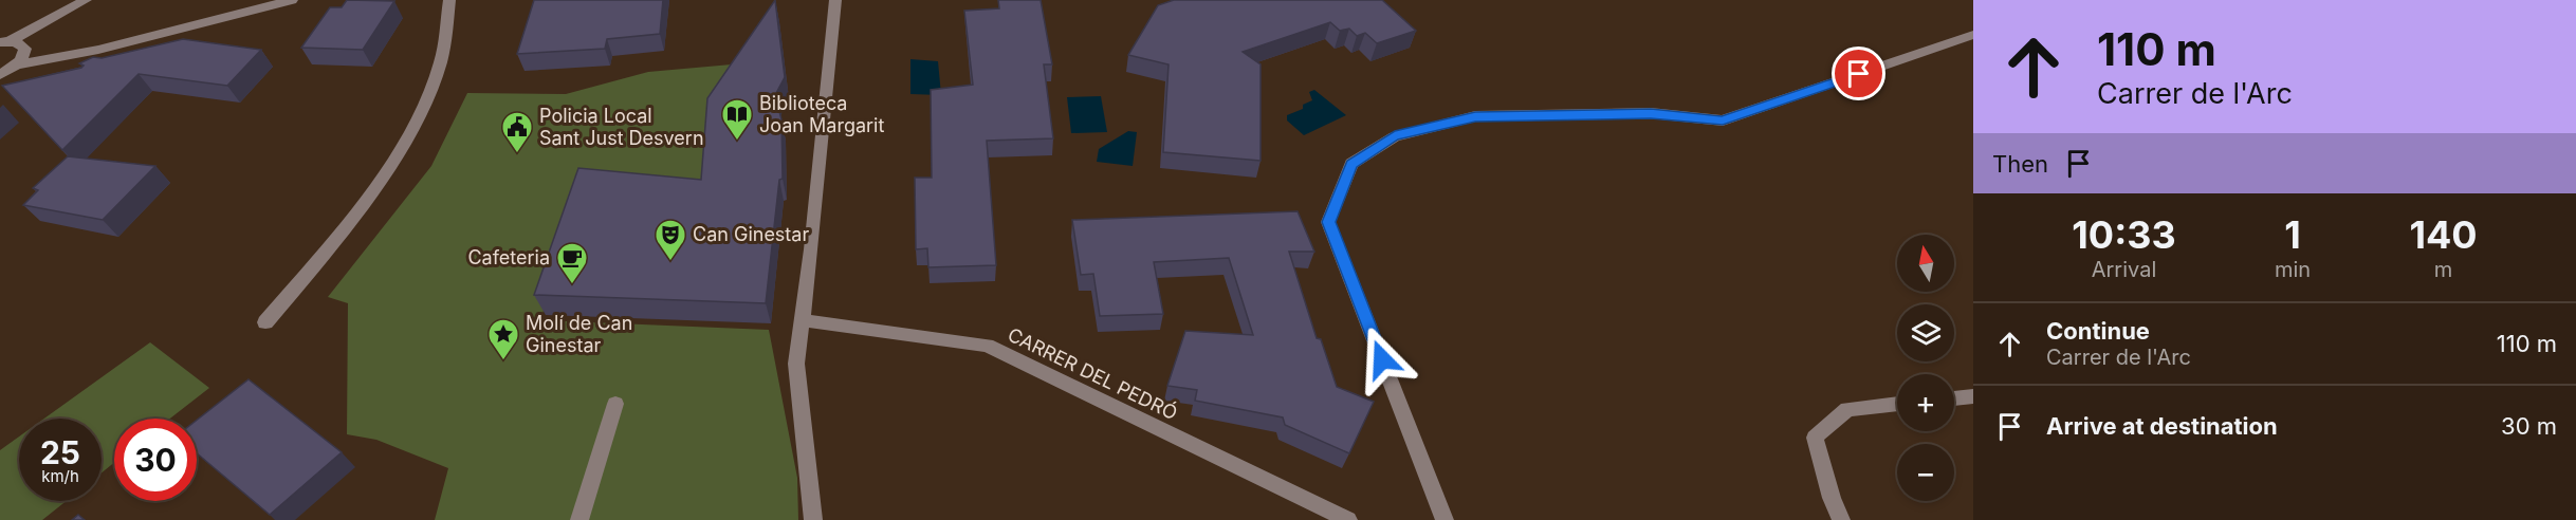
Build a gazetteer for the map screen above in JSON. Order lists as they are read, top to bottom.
{
  "streets": {
    "street": ["CARRER DEL PEDRÓ"]
  },
  "places": {
    "library": ["Biblioteca Joan Margarit"],
    "public building": ["Policia Local Sant Just Desvern"],
    "theatre": ["Can Ginestar"],
    "cafe": ["Cafeteria"],
    "place": ["Molí de Can Ginestar"]
  },
  "north": "top",
  "page": {
    "turn": ["110 m", "Carrer de l'Arc"],
    "then": "Then",
    "eta": [
      "10:33",
      "Arrival",
      "1",
      "min",
      "140",
      "m"
    ],
    "map_buttons": ["+", "−"],
    "list": [
      {
        "name": "Continue",
        "note": "Carrer de l'Arc",
        "value": "110 m"
      },
      {
        "name": "Arrive at destination",
        "value": "30 m"
      }
    ],
    "speed": "25 km/h",
    "limit": "30"
  }
}
